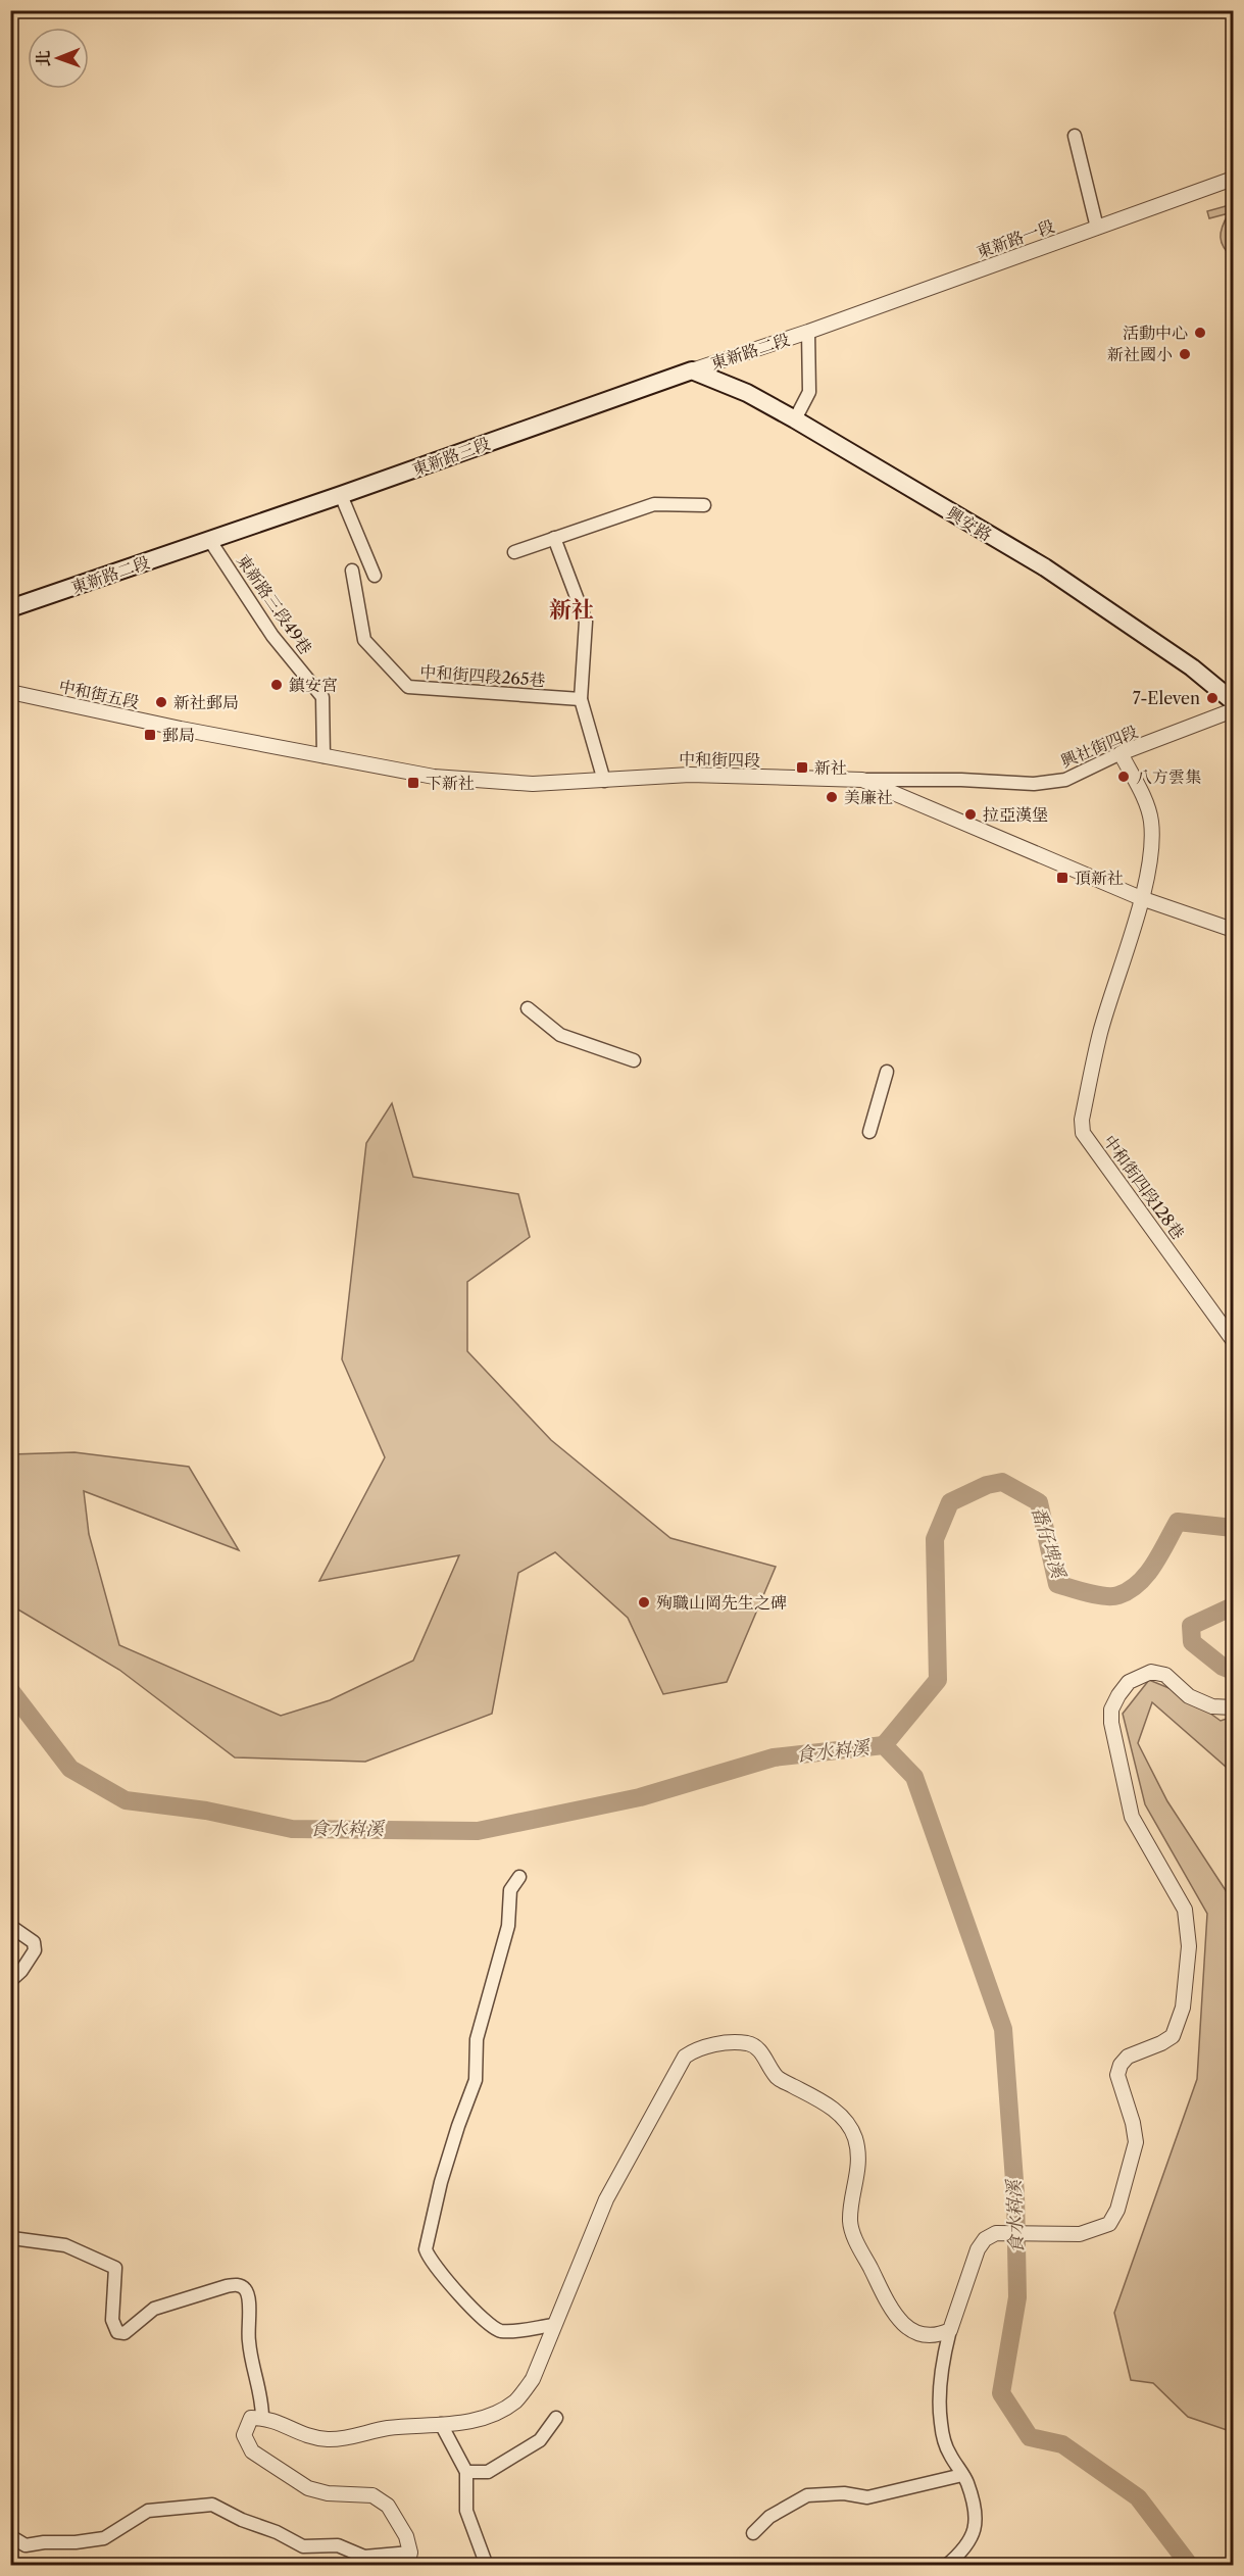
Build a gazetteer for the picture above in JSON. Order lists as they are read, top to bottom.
{
  "streets": {
    "main road": ["東新路二段", "東新路三段", "興安路"],
    "street": [
      "東新路一段",
      "東新路三段49巷",
      "中和街四段265巷",
      "中和街五段",
      "興社街四段",
      "中和街四段",
      "中和街四段128巷"
    ]
  },
  "crossings": [
    ["東新路一段", "東新路二段"],
    ["東新路二段", "東新路三段"],
    ["東新路二段", "興安路"],
    ["東新路二段", "東新路三段49巷"],
    ["東新路三段", "興安路"],
    ["東新路三段", "東新路三段49巷"],
    ["東新路三段49巷", "中和街四段"],
    ["中和街五段", "中和街四段"],
    ["興社街四段", "中和街四段"],
    ["興社街四段", "中和街四段128巷"],
    ["中和街四段", "中和街四段128巷"]
  ],
  "districts": ["新社"],
  "water": ["番仔埤溪", "食水嵙溪"],
  "places": {
    "other": [
      "活動中心",
      "新社國小",
      "鎮安宮",
      "7-Eleven",
      "新社郵局",
      "八方雲集",
      "美廉社",
      "拉亞漢堡",
      "殉職山岡先生之碑"
    ],
    "transit": [
      "郵局",
      "新社",
      "下新社",
      "頂新社"
    ]
  },
  "north": "left"
}
